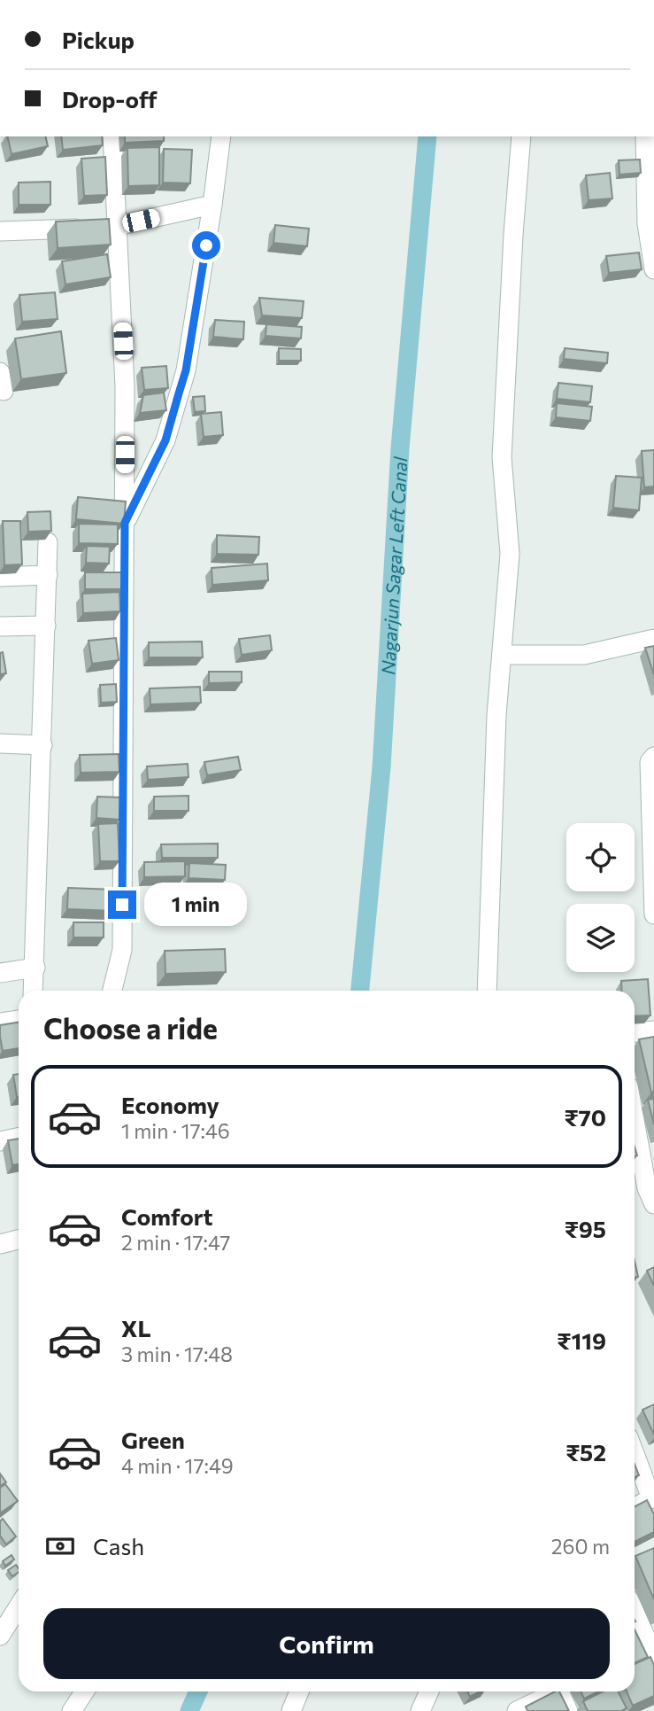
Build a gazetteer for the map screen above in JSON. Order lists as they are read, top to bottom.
{
  "water": ["Nagarjun Sagar Left Canal"],
  "page": {
    "banner": ["Pickup", "Drop-off"],
    "bubble": "1 min",
    "heading": "Choose a ride",
    "list": [
      {
        "name": "Economy",
        "note": "1 min · 17:46",
        "value": "₹70"
      },
      {
        "name": "Comfort",
        "note": "2 min · 17:47",
        "value": "₹95"
      },
      {
        "name": "XL",
        "note": "3 min · 17:48",
        "value": "₹119"
      },
      {
        "name": "Green",
        "note": "4 min · 17:49",
        "value": "₹52"
      }
    ],
    "pay": ["Cash", "260 m"],
    "buttons": "Confirm"
  }
}
